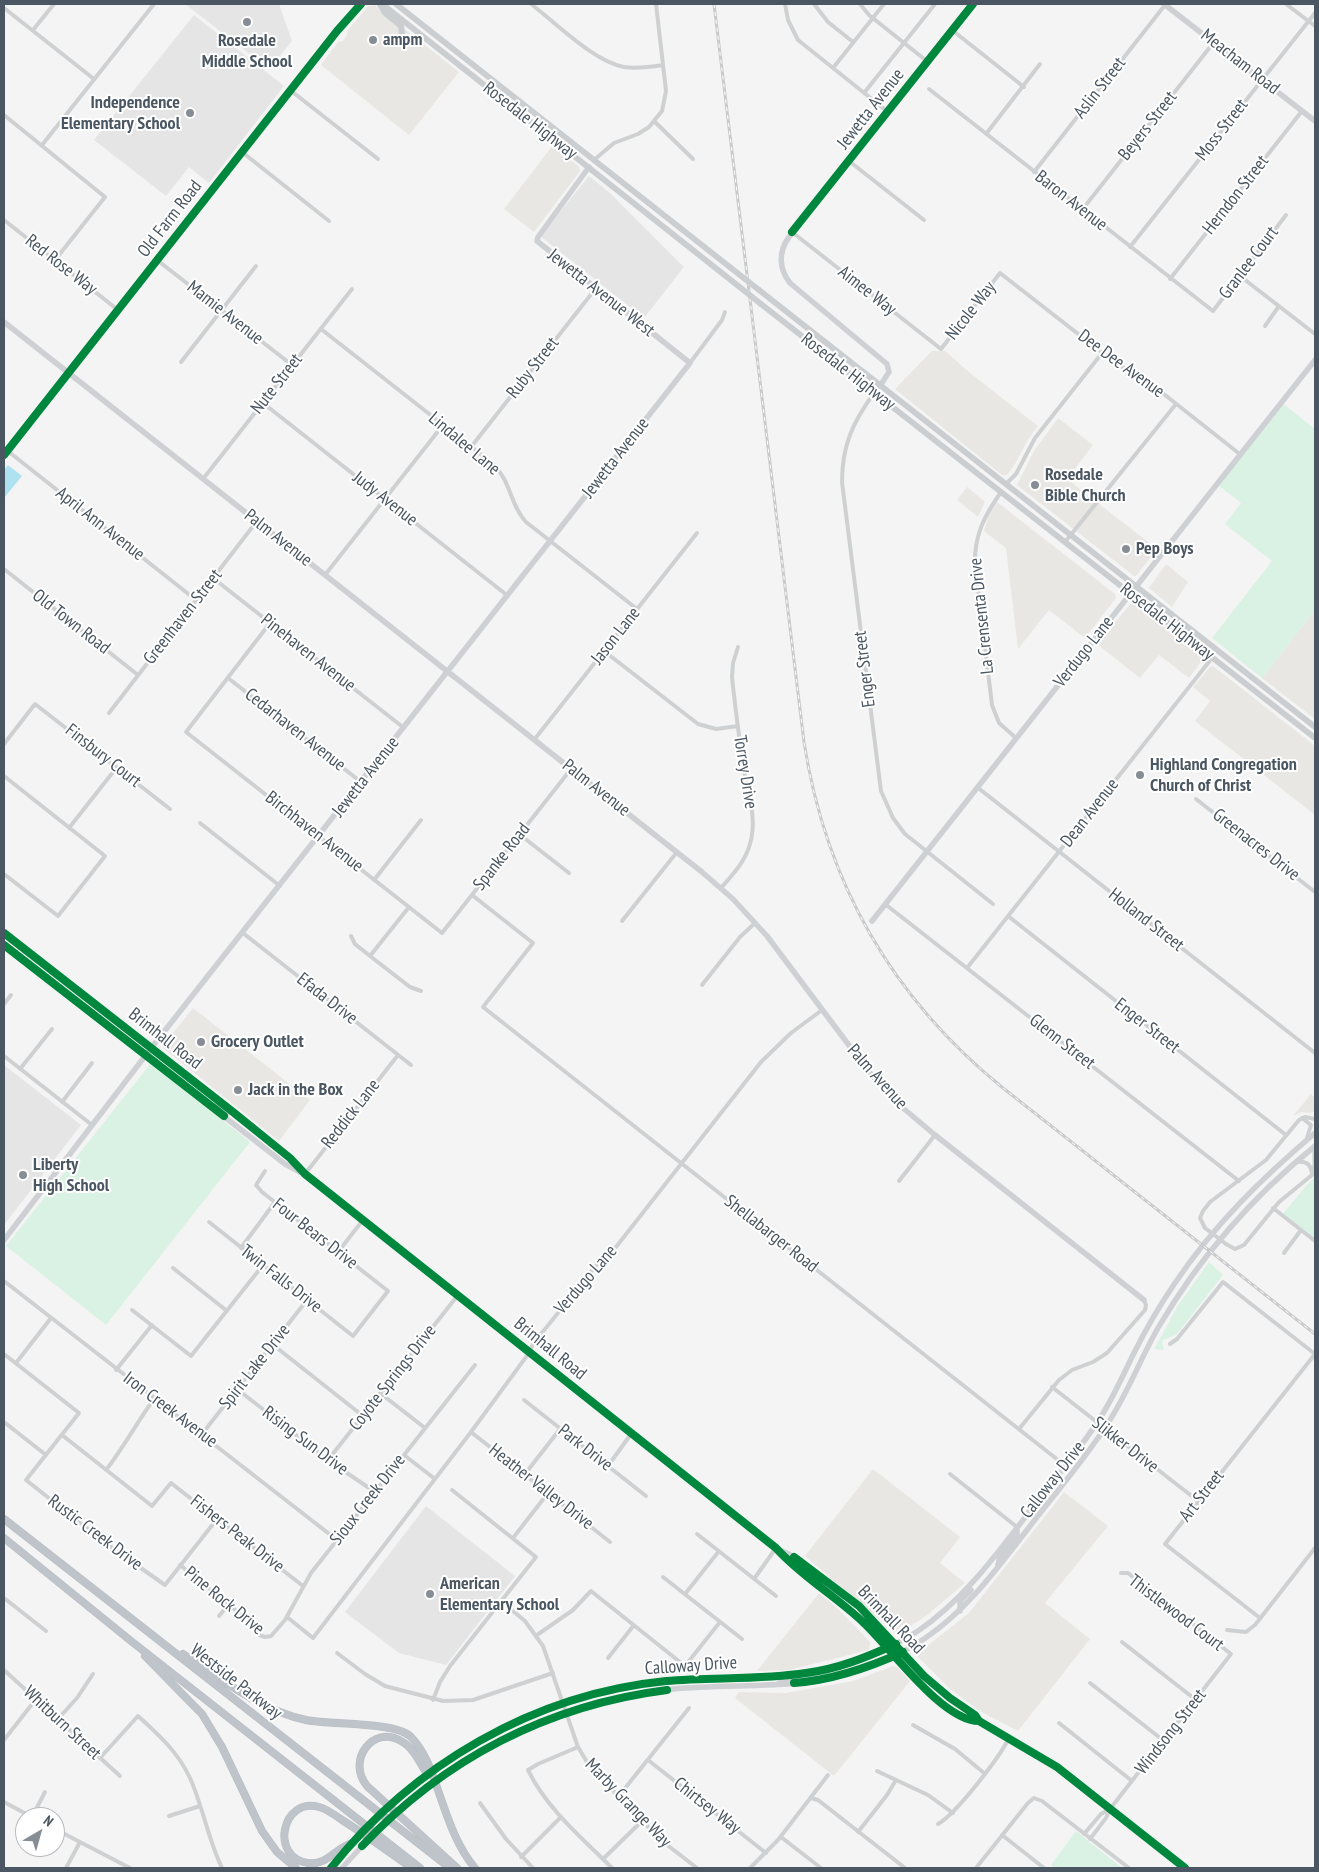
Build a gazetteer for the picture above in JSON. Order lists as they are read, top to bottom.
{
  "streets": {
    "highway": ["Westside Parkway"],
    "main road": ["Rosedale Highway"],
    "street": [
      "Meacham Road",
      "Aslin Street",
      "Jewetta Avenue",
      "Beyers Street",
      "Moss Street",
      "Herndon Street",
      "Baron Avenue",
      "Old Farm Road",
      "Granlee Court",
      "Red Rose Way",
      "Aimee Way",
      "Jewetta Avenue West",
      "Nicole Way",
      "Mamie Avenue",
      "Dee Dee Avenue",
      "Ruby Street",
      "Nute Street",
      "Lindalee Lane",
      "Judy Avenue",
      "April Ann Avenue",
      "Palm Avenue",
      "La Crensenta Drive",
      "Greenhaven Street",
      "Old Town Road",
      "Jason Lane",
      "Verdugo Lane",
      "Pinehaven Avenue",
      "Enger Street",
      "Cedarhaven Avenue",
      "Finsbury Court",
      "Torrey Drive",
      "Dean Avenue",
      "Birchhaven Avenue",
      "Greenacres Drive",
      "Spanke Road",
      "Holland Street",
      "Efada Drive",
      "Brimhall Road",
      "Glenn Street",
      "Reddick Lane",
      "Four Bears Drive",
      "Shellabarger Road",
      "Twin Falls Drive",
      "Spirit Lake Drive",
      "Coyote Springs Drive",
      "Iron Creek Avenue",
      "Rising Sun Drive",
      "Slikker Drive",
      "Park Drive",
      "Calloway Drive",
      "Heather Valley Drive",
      "Art Street",
      "Sioux Creek Drive",
      "Rustic Creek Drive",
      "Fishers Peak Drive",
      "Pine Rock Drive",
      "Thistlewood Court",
      "Whitburn Street",
      "Windsong Street",
      "Marby Grange Way",
      "Chirtsey Way"
    ]
  },
  "crossings": [
    ["Meacham Road", "Aslin Street"],
    ["Meacham Road", "Beyers Street"],
    ["Meacham Road", "Moss Street"],
    ["Meacham Road", "Herndon Street"],
    ["Aslin Street", "Baron Avenue"],
    ["Jewetta Avenue", "Rosedale Highway"],
    ["Jewetta Avenue", "Aimee Way"],
    ["Jewetta Avenue", "Jewetta Avenue West"],
    ["Jewetta Avenue", "Lindalee Lane"],
    ["Jewetta Avenue", "Judy Avenue"],
    ["Jewetta Avenue", "Palm Avenue"],
    ["Jewetta Avenue", "Pinehaven Avenue"],
    ["Jewetta Avenue", "Cedarhaven Avenue"],
    ["Jewetta Avenue", "Birchhaven Avenue"],
    ["Jewetta Avenue", "Efada Drive"],
    ["Jewetta Avenue", "Brimhall Road"],
    ["Rosedale Highway", "Jewetta Avenue West"],
    ["Rosedale Highway", "La Crensenta Drive"],
    ["Rosedale Highway", "Verdugo Lane"],
    ["Rosedale Highway", "Enger Street"],
    ["Rosedale Highway", "Dean Avenue"],
    ["Beyers Street", "Baron Avenue"],
    ["Moss Street", "Baron Avenue"],
    ["Herndon Street", "Baron Avenue"],
    ["Baron Avenue", "Granlee Court"],
    ["Old Farm Road", "Red Rose Way"],
    ["Old Farm Road", "Mamie Avenue"],
    ["Old Farm Road", "April Ann Avenue"],
    ["Old Farm Road", "Palm Avenue"],
    ["Aimee Way", "Nicole Way"],
    ["Jewetta Avenue West", "Ruby Street"],
    ["Nicole Way", "Dee Dee Avenue"],
    ["Mamie Avenue", "Nute Street"],
    ["Dee Dee Avenue", "Verdugo Lane"],
    ["Ruby Street", "Lindalee Lane"],
    ["Nute Street", "Lindalee Lane"],
    ["Nute Street", "Judy Avenue"],
    ["Nute Street", "Palm Avenue"],
    ["Lindalee Lane", "Jason Lane"],
    ["April Ann Avenue", "Greenhaven Street"],
    ["Palm Avenue", "Greenhaven Street"],
    ["Palm Avenue", "Jason Lane"],
    ["Palm Avenue", "Verdugo Lane"],
    ["Palm Avenue", "Torrey Drive"],
    ["Palm Avenue", "Spanke Road"],
    ["La Crensenta Drive", "Verdugo Lane"],
    ["Greenhaven Street", "Old Town Road"],
    ["Greenhaven Street", "Pinehaven Avenue"],
    ["Verdugo Lane", "Enger Street"],
    ["Verdugo Lane", "Holland Street"],
    ["Verdugo Lane", "Brimhall Road"],
    ["Verdugo Lane", "Glenn Street"],
    ["Verdugo Lane", "Shellabarger Road"],
    ["Verdugo Lane", "Heather Valley Drive"],
    ["Verdugo Lane", "Sioux Creek Drive"],
    ["Enger Street", "Dean Avenue"],
    ["Cedarhaven Avenue", "Birchhaven Avenue"],
    ["Dean Avenue", "Holland Street"],
    ["Dean Avenue", "Glenn Street"],
    ["Birchhaven Avenue", "Spanke Road"],
    ["Spanke Road", "Shellabarger Road"],
    ["Efada Drive", "Reddick Lane"],
    ["Brimhall Road", "Reddick Lane"],
    ["Brimhall Road", "Coyote Springs Drive"],
    ["Brimhall Road", "Calloway Drive"],
    ["Brimhall Road", "Windsong Street"],
    ["Four Bears Drive", "Twin Falls Drive"],
    ["Twin Falls Drive", "Spirit Lake Drive"],
    ["Spirit Lake Drive", "Iron Creek Avenue"],
    ["Spirit Lake Drive", "Rising Sun Drive"],
    ["Coyote Springs Drive", "Rising Sun Drive"],
    ["Iron Creek Avenue", "Sioux Creek Drive"],
    ["Rising Sun Drive", "Sioux Creek Drive"],
    ["Slikker Drive", "Calloway Drive"],
    ["Slikker Drive", "Art Street"],
    ["Calloway Drive", "Marby Grange Way"],
    ["Sioux Creek Drive", "Fishers Peak Drive"],
    ["Sioux Creek Drive", "Pine Rock Drive"],
    ["Rustic Creek Drive", "Pine Rock Drive"],
    ["Thistlewood Court", "Windsong Street"]
  ],
  "places": [
    "Rosedale Middle School",
    "ampm",
    "Independence Elementary School",
    "Rosedale Bible Church",
    "Pep Boys",
    "Highland Congregation Church of Christ",
    "Grocery Outlet",
    "Jack in the Box",
    "Liberty High School",
    "American Elementary School"
  ],
  "north": "top right"
}
